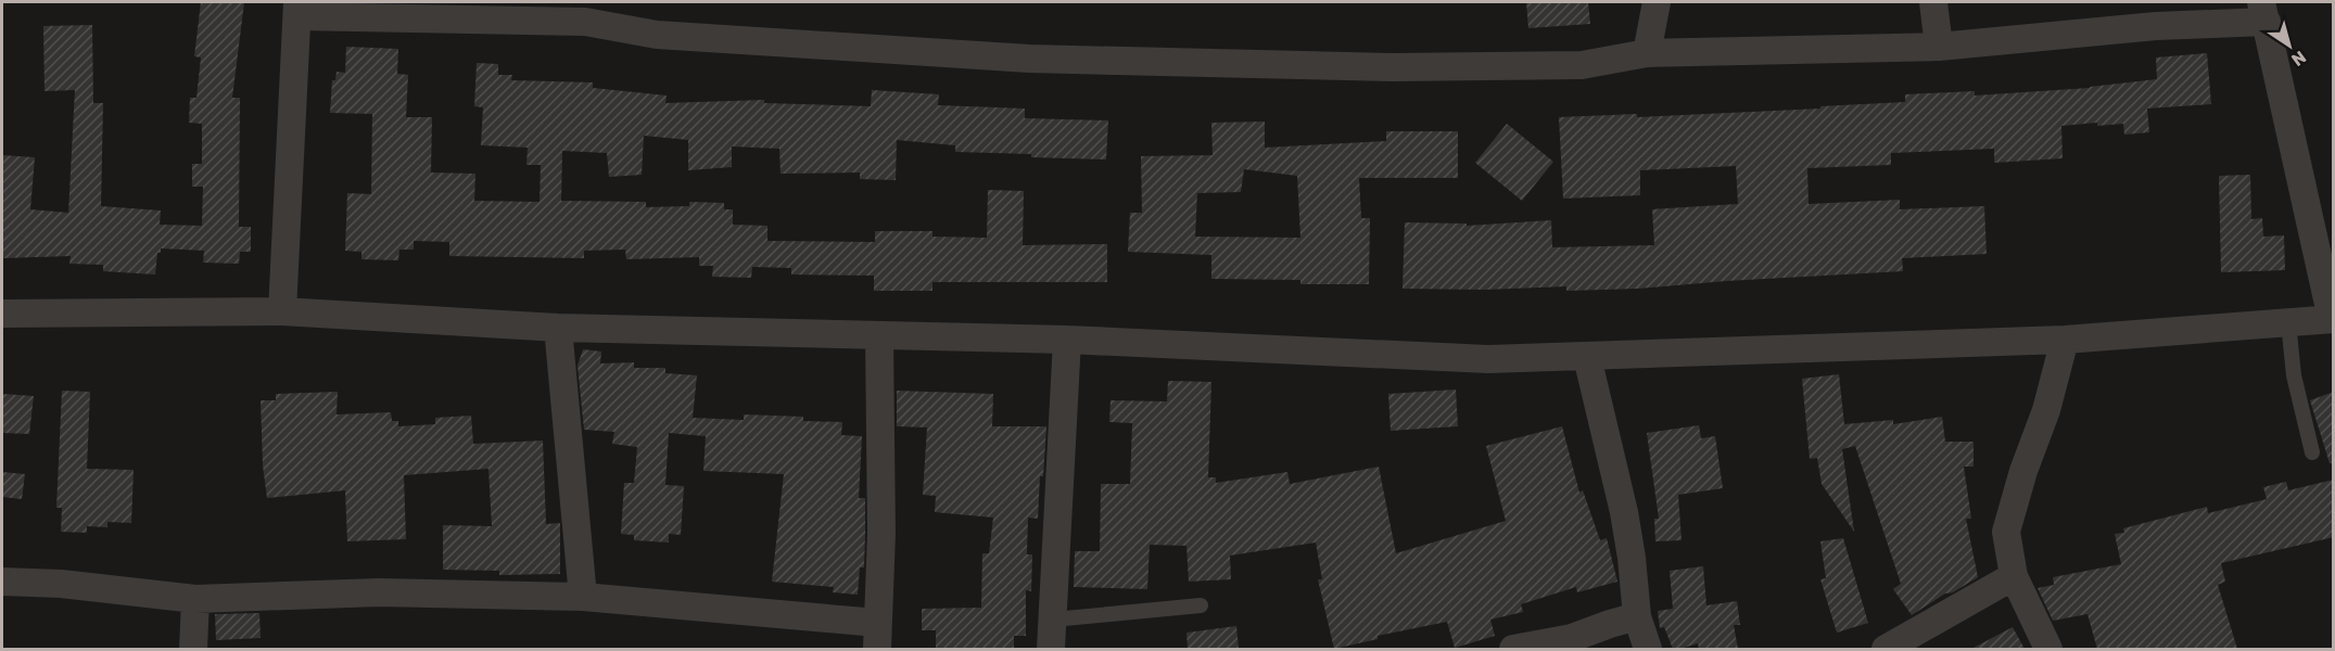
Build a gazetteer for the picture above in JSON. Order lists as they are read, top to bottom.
{
  "north": "bottom right"
}
